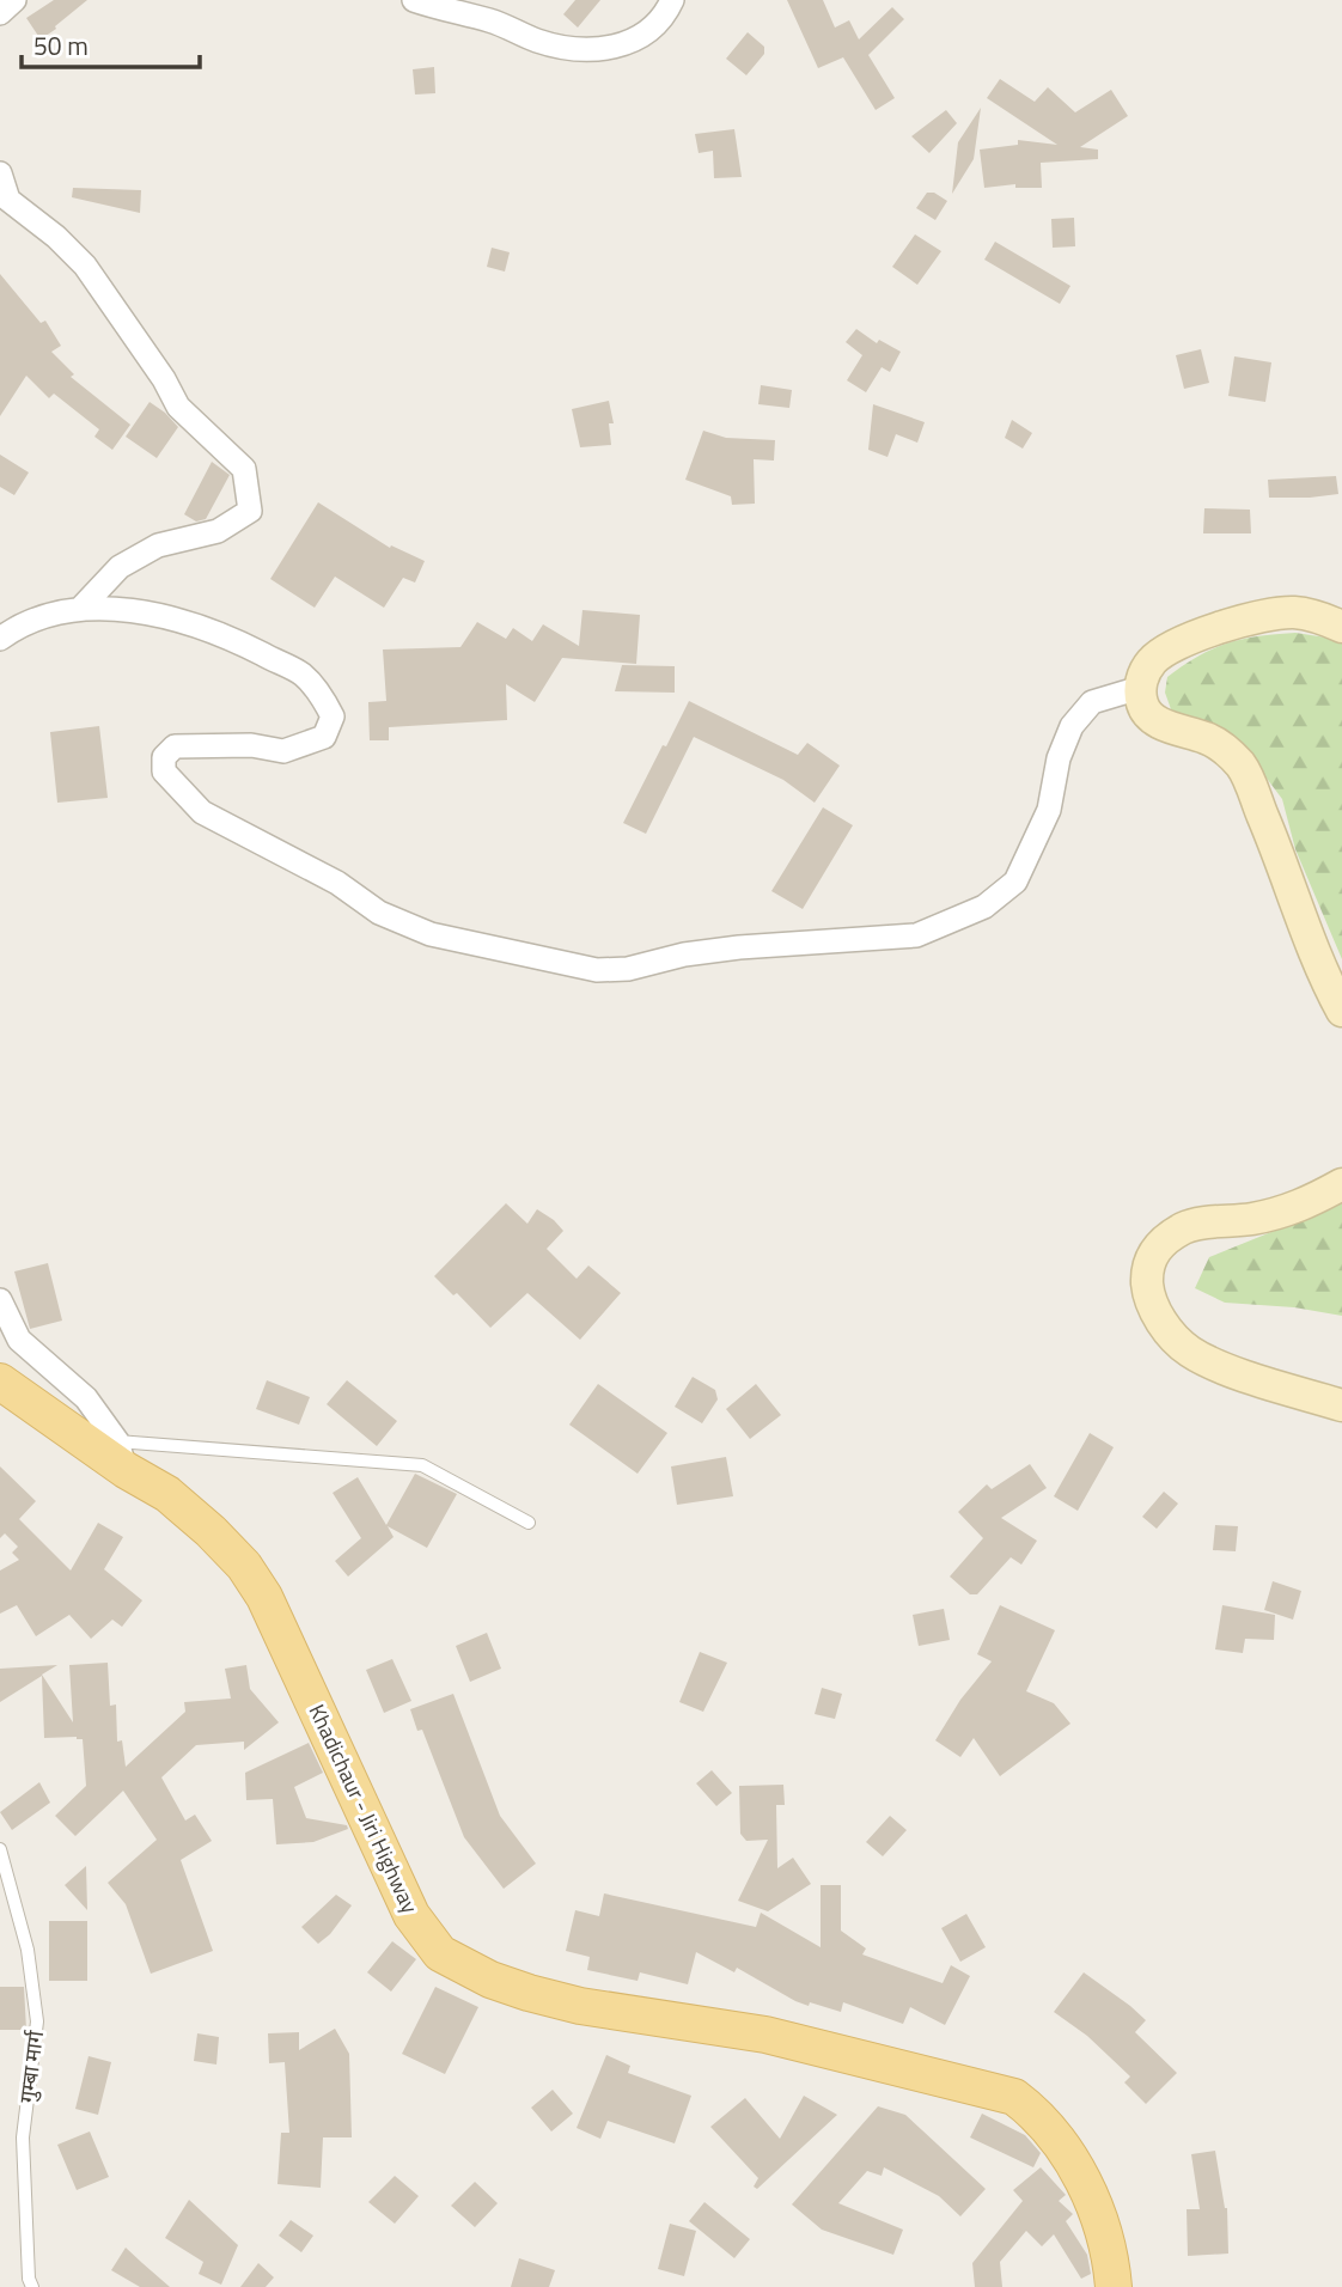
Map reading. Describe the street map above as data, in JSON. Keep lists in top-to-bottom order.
{
  "streets": {
    "main road": ["Khadichaur - Jiri Highway"],
    "lane": ["गुम्बा मार्ग"]
  },
  "scale_bar": "50 m"
}
